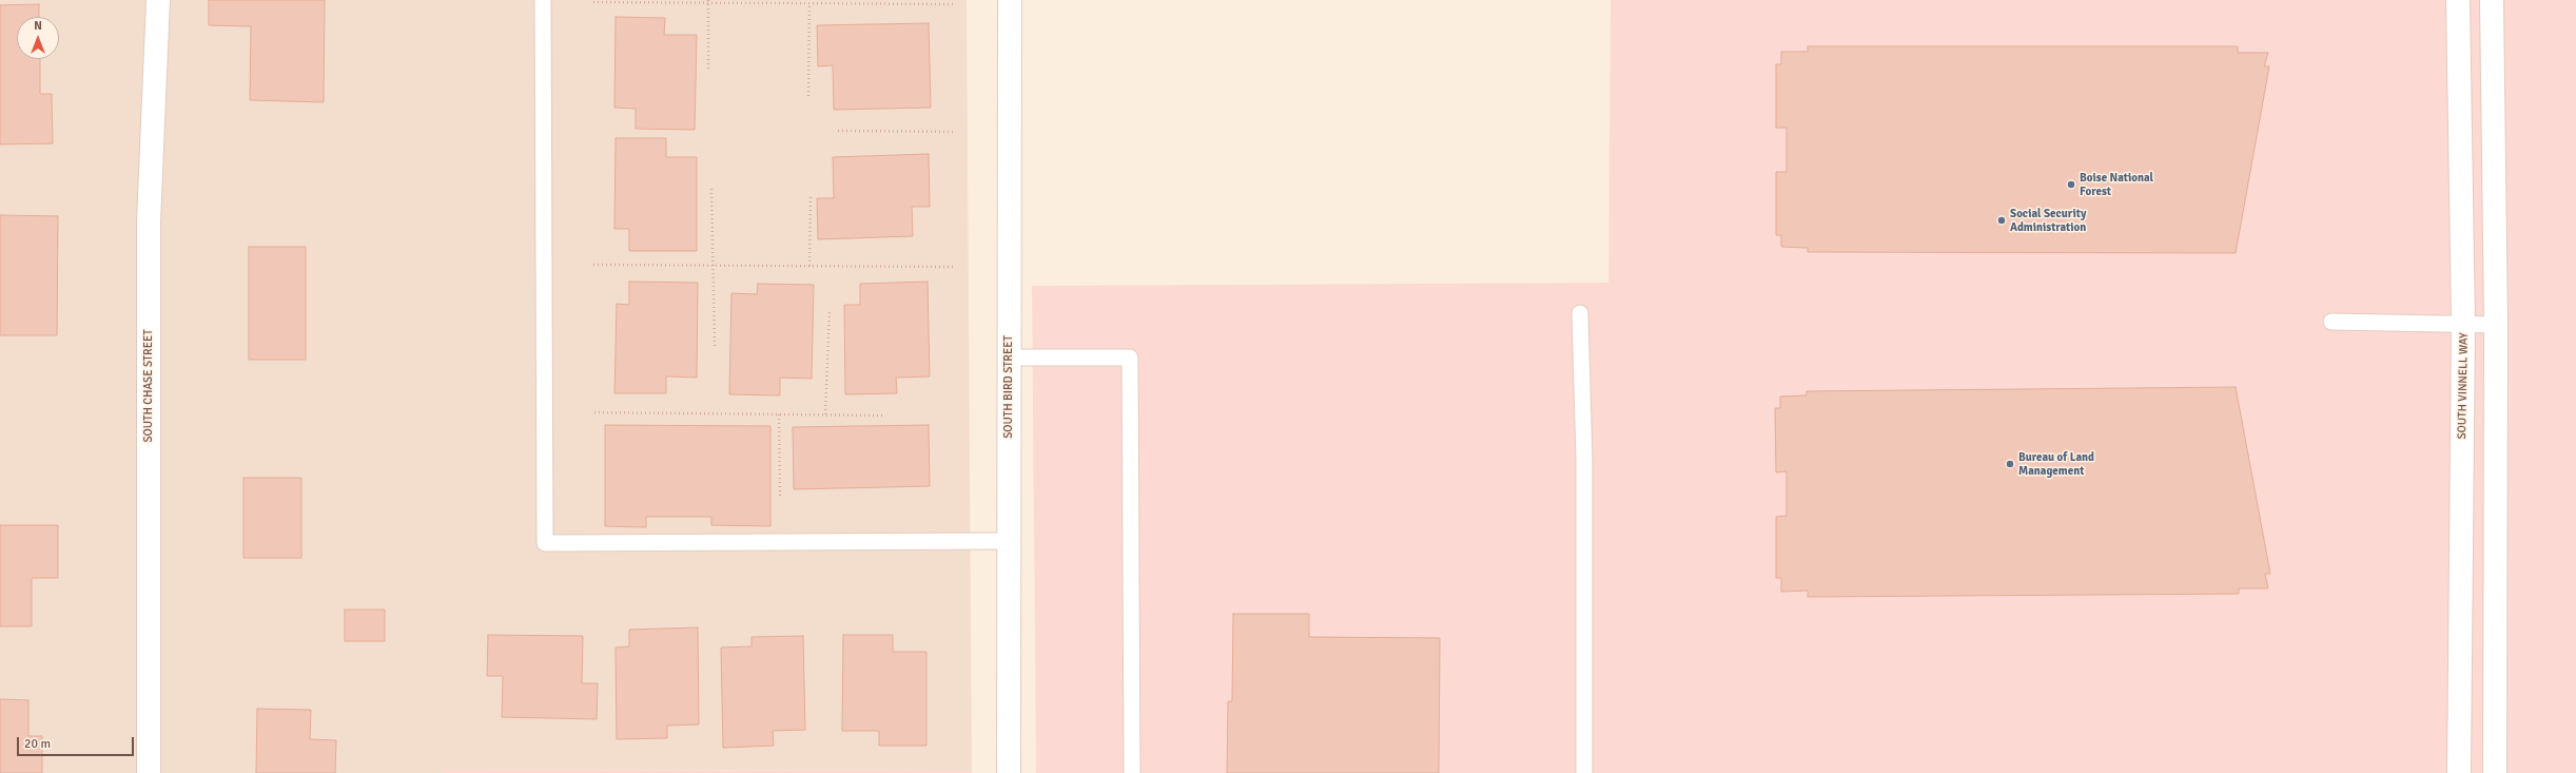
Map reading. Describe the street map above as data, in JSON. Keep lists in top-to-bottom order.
{
  "streets": {
    "street": ["SOUTH CHASE STREET", "SOUTH VINNELL WAY", "SOUTH BIRD STREET"]
  },
  "places": ["Boise National Forest", "Social Security Administration", "Bureau of Land Management"],
  "scale_bar": "20 m",
  "north": "top"
}
